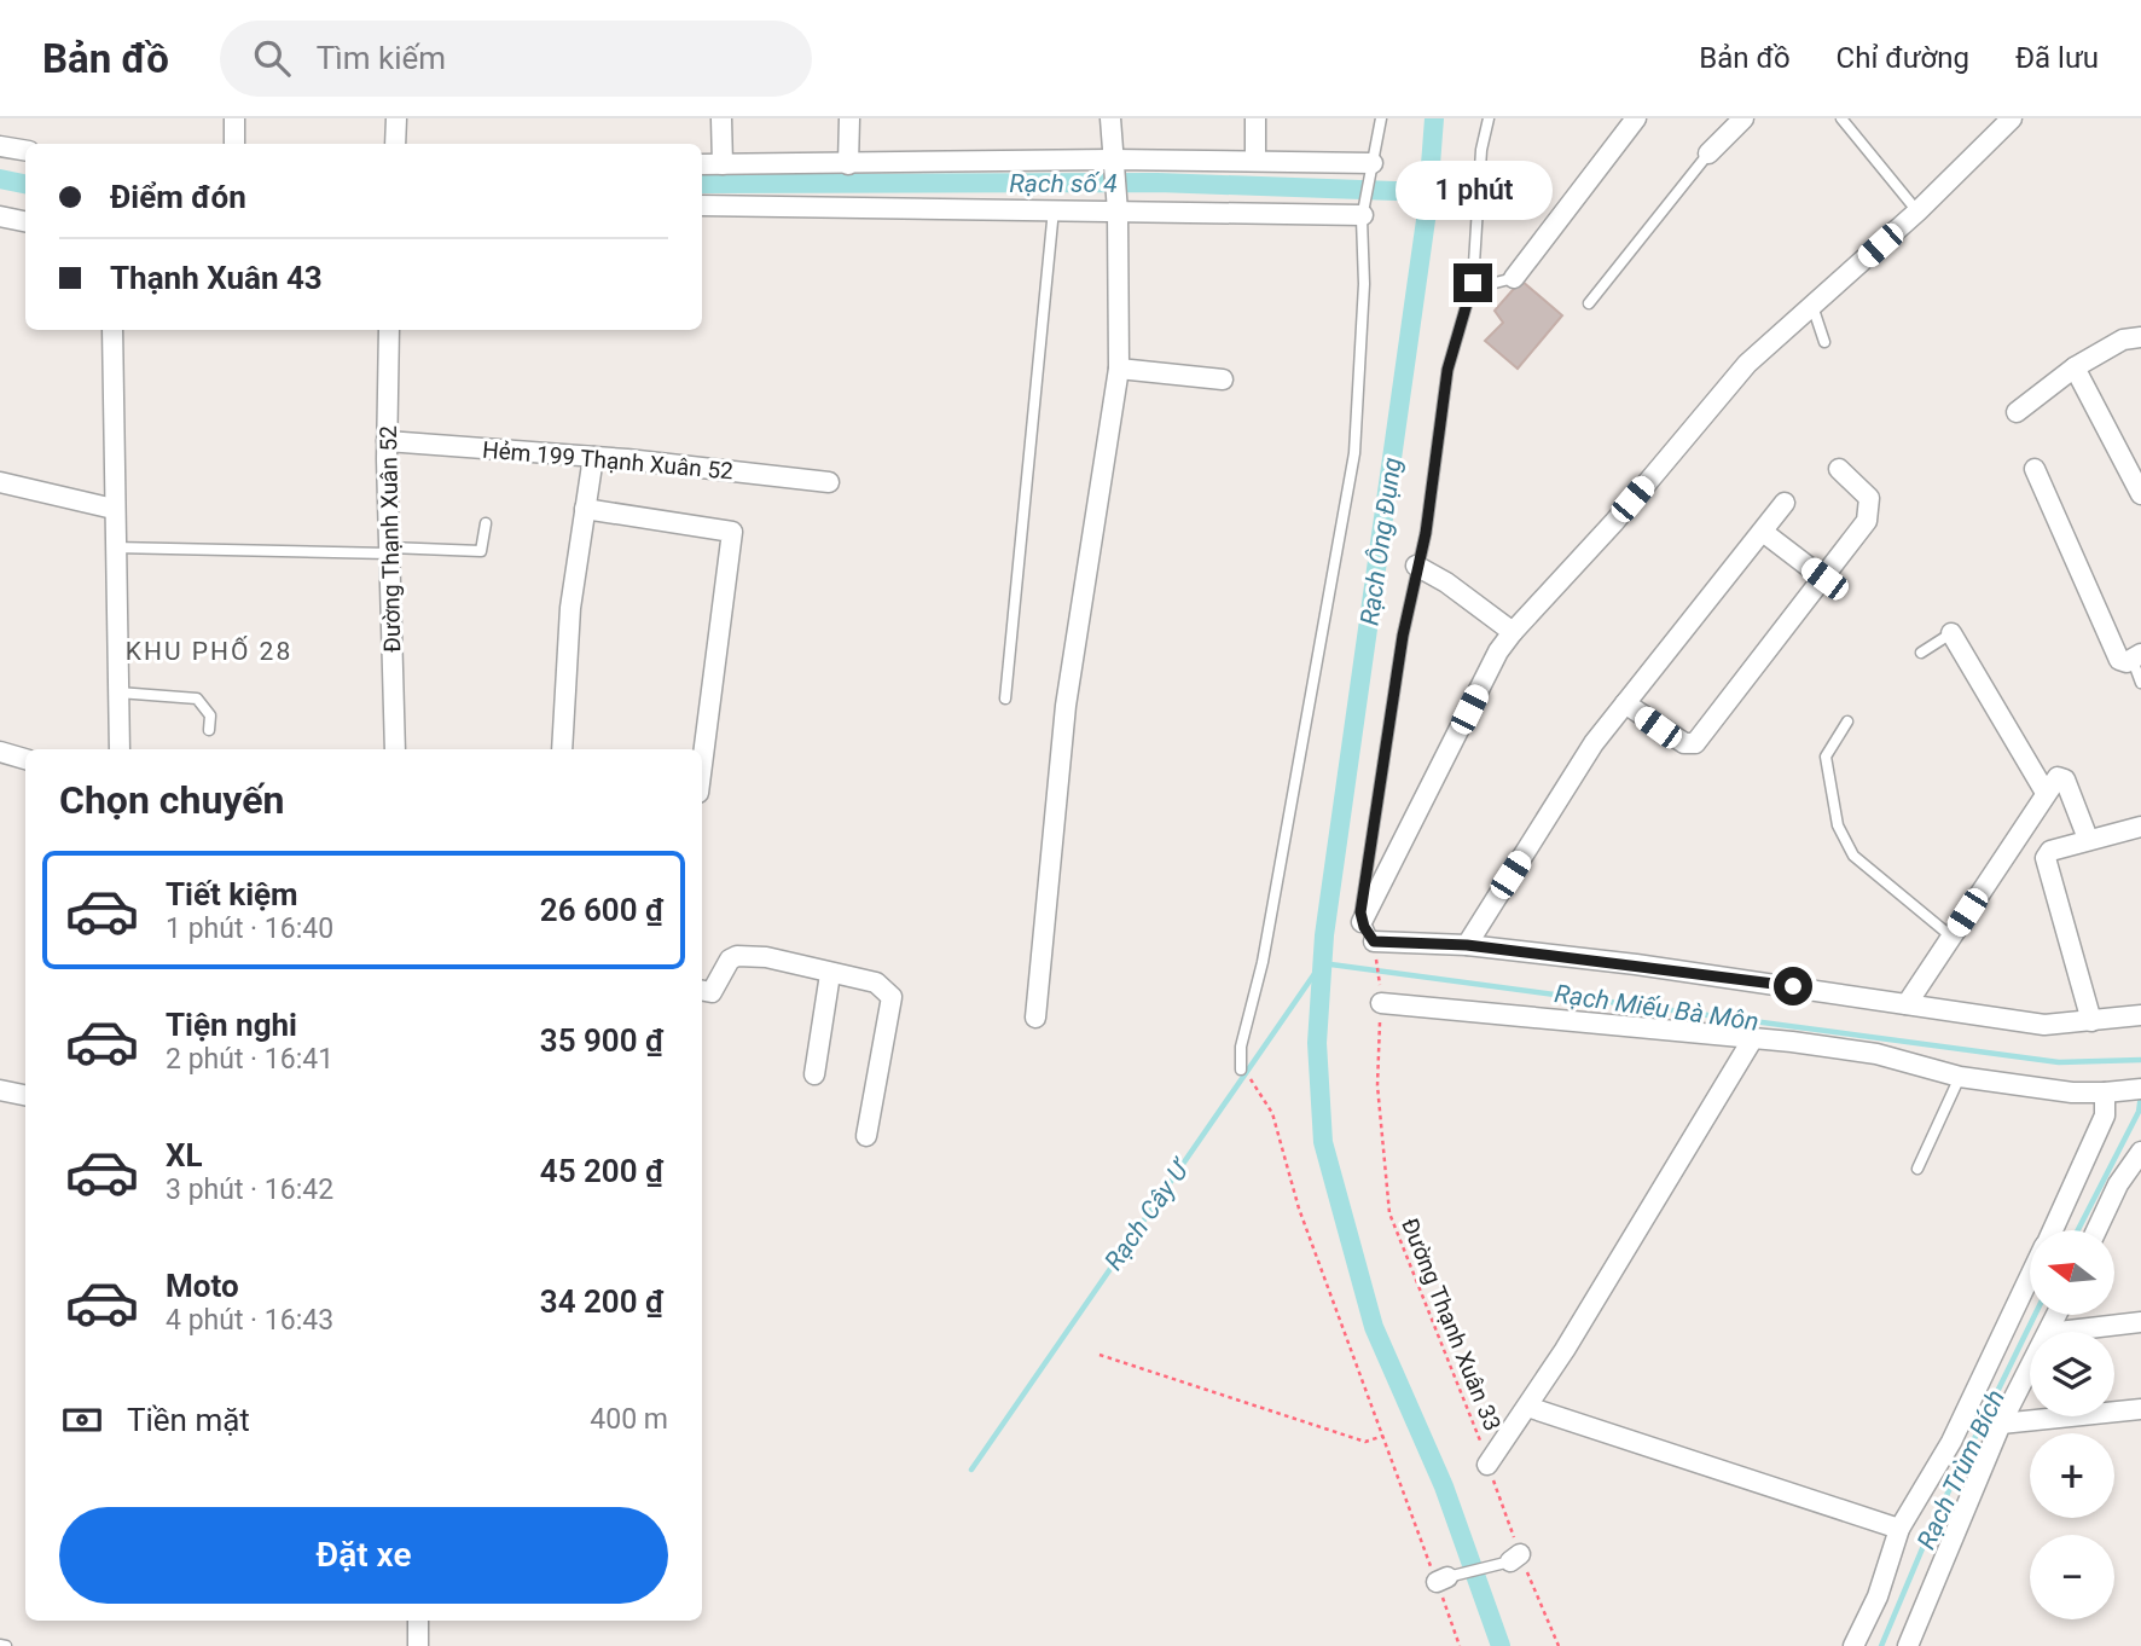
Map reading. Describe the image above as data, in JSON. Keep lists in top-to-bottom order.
{
  "streets": {
    "street": ["Hẻm 199 Thạnh Xuân 52", "Đường Thạnh Xuân 52"],
    "path": ["Đường Thạnh Xuân 33"]
  },
  "crossings": [
    ["Hẻm 199 Thạnh Xuân 52", "Đường Thạnh Xuân 52"]
  ],
  "districts": ["KHU PHỐ 28"],
  "water": [
    "Rạch số 4",
    "Rạch Ông Đụng",
    "Rạch Miếu Bà Môn",
    "Rạch Cây Ư",
    "Rạch Trùm Bích"
  ],
  "north": "left",
  "page": {
    "header": "Bản đồ",
    "search": "Tìm kiếm",
    "nav": ["Bản đồ", "Chỉ đường", "Đã lưu"],
    "banner": ["Điểm đón", "Thạnh Xuân 43"],
    "bubble": "1 phút",
    "heading": "Chọn chuyến",
    "list": [
      {
        "name": "Tiết kiệm",
        "note": "1 phút · 16:40",
        "value": "26 600 ₫"
      },
      {
        "name": "Tiện nghi",
        "note": "2 phút · 16:41",
        "value": "35 900 ₫"
      },
      {
        "name": "XL",
        "note": "3 phút · 16:42",
        "value": "45 200 ₫"
      },
      {
        "name": "Moto",
        "note": "4 phút · 16:43",
        "value": "34 200 ₫"
      }
    ],
    "map_buttons": ["+", "−"],
    "pay": ["Tiền mặt", "400 m"],
    "buttons": "Đặt xe"
  }
}
